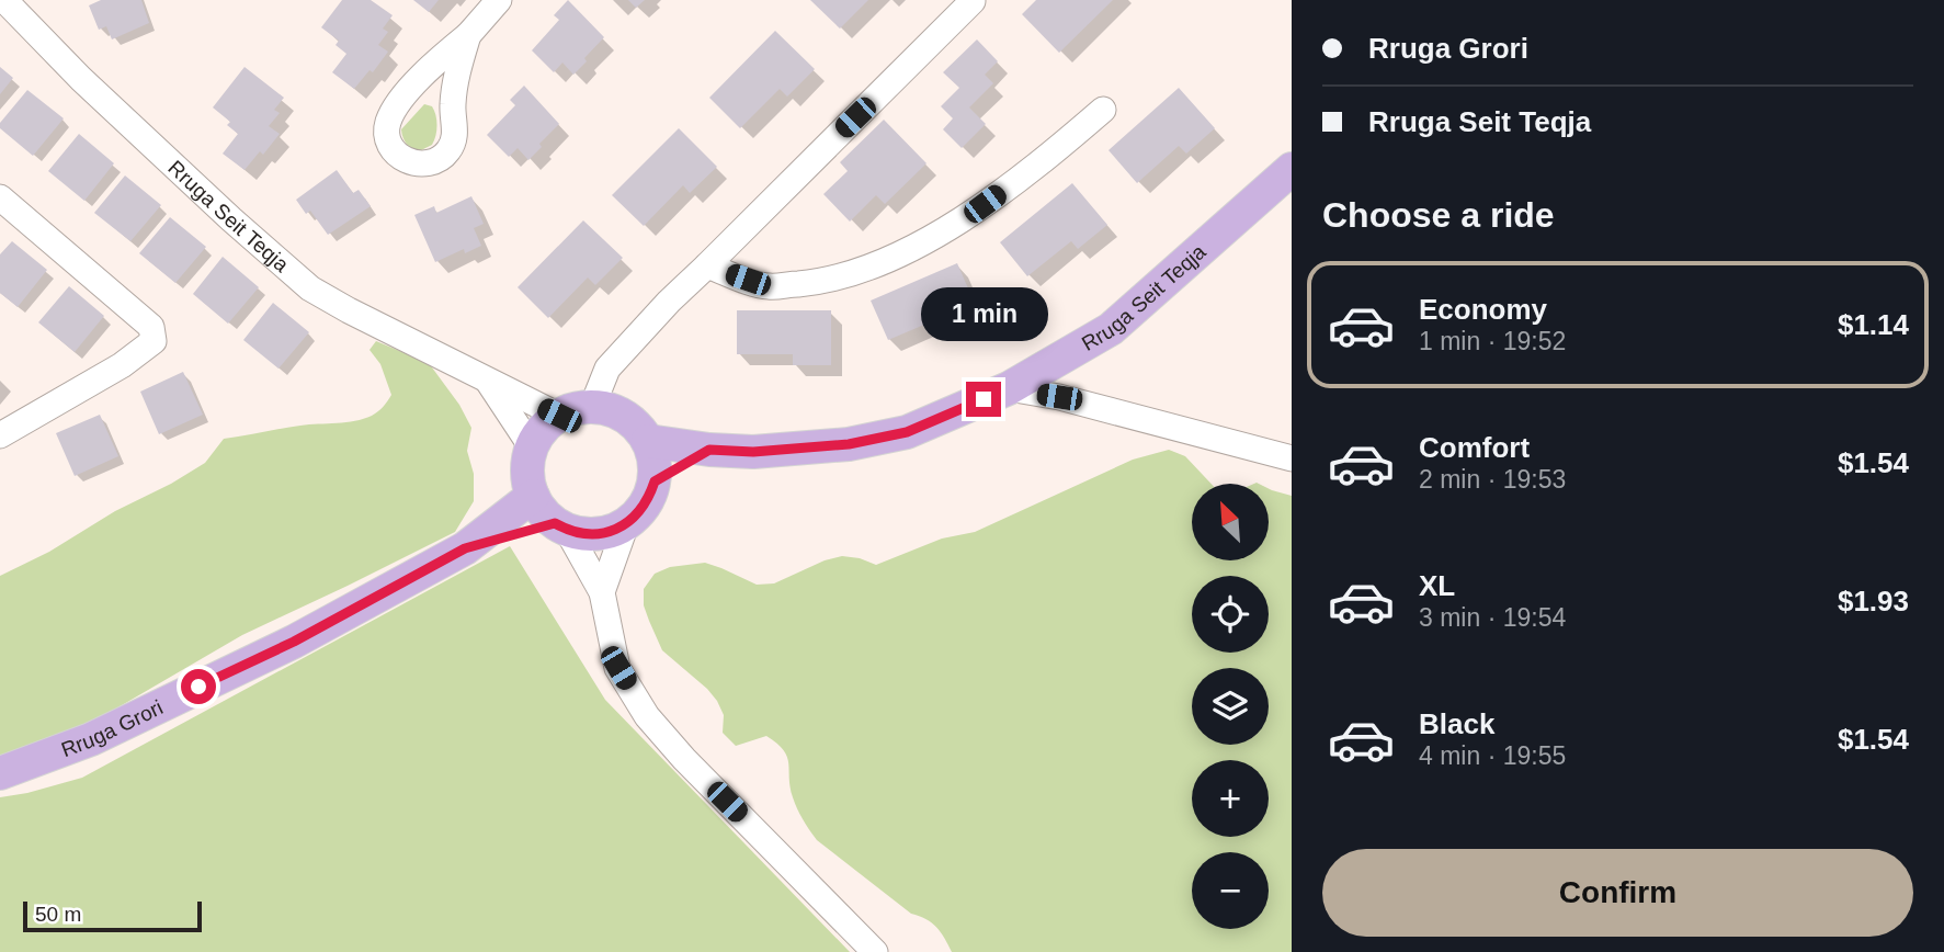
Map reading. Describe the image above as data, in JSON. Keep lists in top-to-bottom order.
{
  "streets": {
    "main road": ["Rruga Seit Teqja", "Rruga Grori"]
  },
  "crossings": [
    ["Rruga Seit Teqja", "Rruga Grori"]
  ],
  "scale_bar": "50 m",
  "north": "top left",
  "page": {
    "banner": ["Rruga Grori", "Rruga Seit Teqja"],
    "heading": "Choose a ride",
    "list": [
      {
        "name": "Economy",
        "note": "1 min · 19:52",
        "value": "$1.14"
      },
      {
        "name": "Comfort",
        "note": "2 min · 19:53",
        "value": "$1.54"
      },
      {
        "name": "XL",
        "note": "3 min · 19:54",
        "value": "$1.93"
      },
      {
        "name": "Black",
        "note": "4 min · 19:55",
        "value": "$1.54"
      }
    ],
    "bubble": "1 min",
    "map_buttons": ["+", "−"],
    "buttons": "Confirm",
    "scale": "50 m"
  }
}
